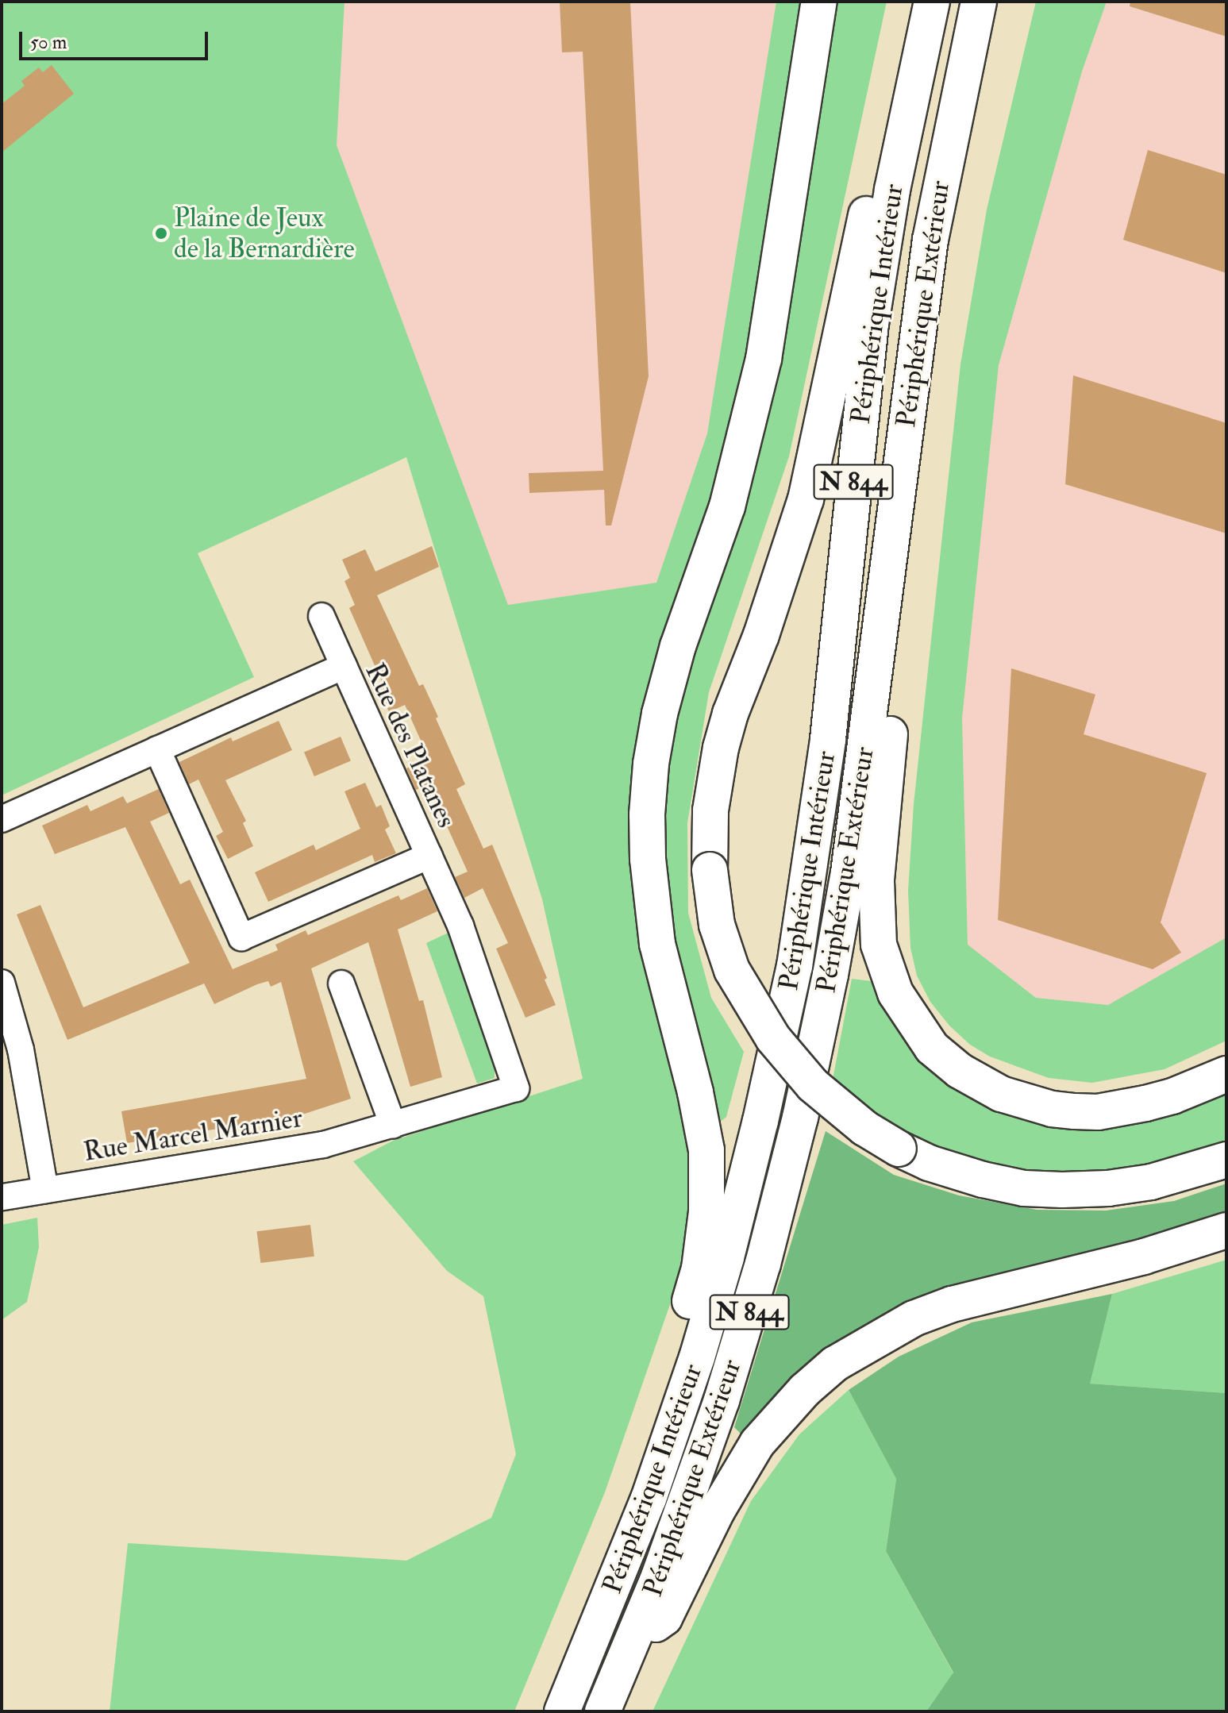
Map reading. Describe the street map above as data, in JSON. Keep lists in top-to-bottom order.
{
  "streets": {
    "highway": ["Périphérique Intérieur", "Périphérique Extérieur", "N 844"],
    "street": ["Rue des Platanes", "Rue Marcel Marnier"]
  },
  "crossings": [
    ["Rue des Platanes", "Rue Marcel Marnier"]
  ],
  "places": ["Plaine de Jeux de la Bernardière"],
  "scale_bar": "50 m"
}
